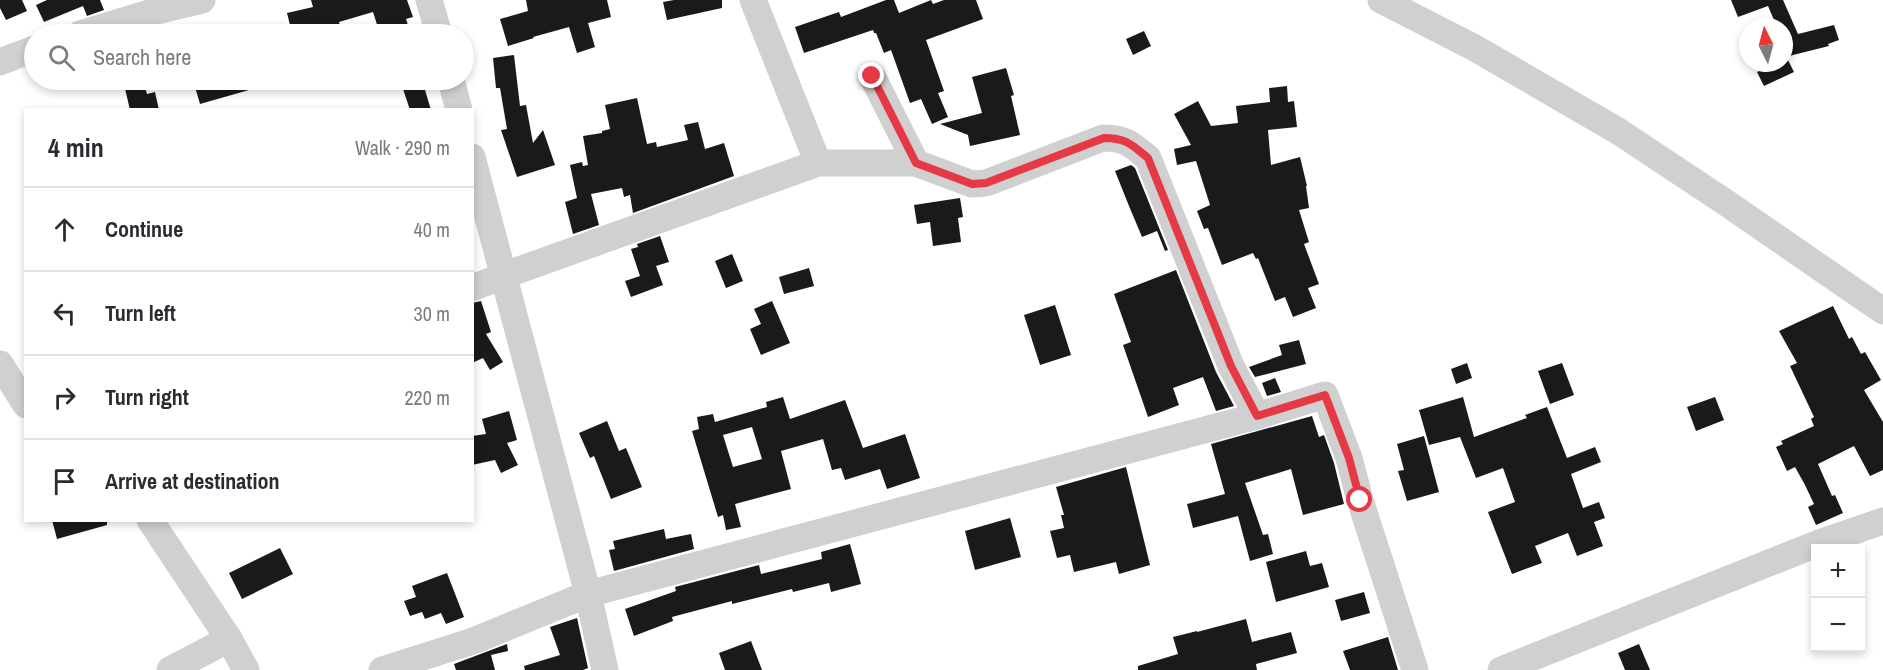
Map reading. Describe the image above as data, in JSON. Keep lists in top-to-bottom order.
{
  "north": "top",
  "page": {
    "search": "Search here",
    "heading": ["4 min", "Walk · 290 m"],
    "list": [
      ["Continue", "40 m"],
      ["Turn left", "30 m"],
      ["Turn right", "220 m"],
      "Arrive at destination"
    ],
    "map_buttons": ["+", "−"]
  }
}
